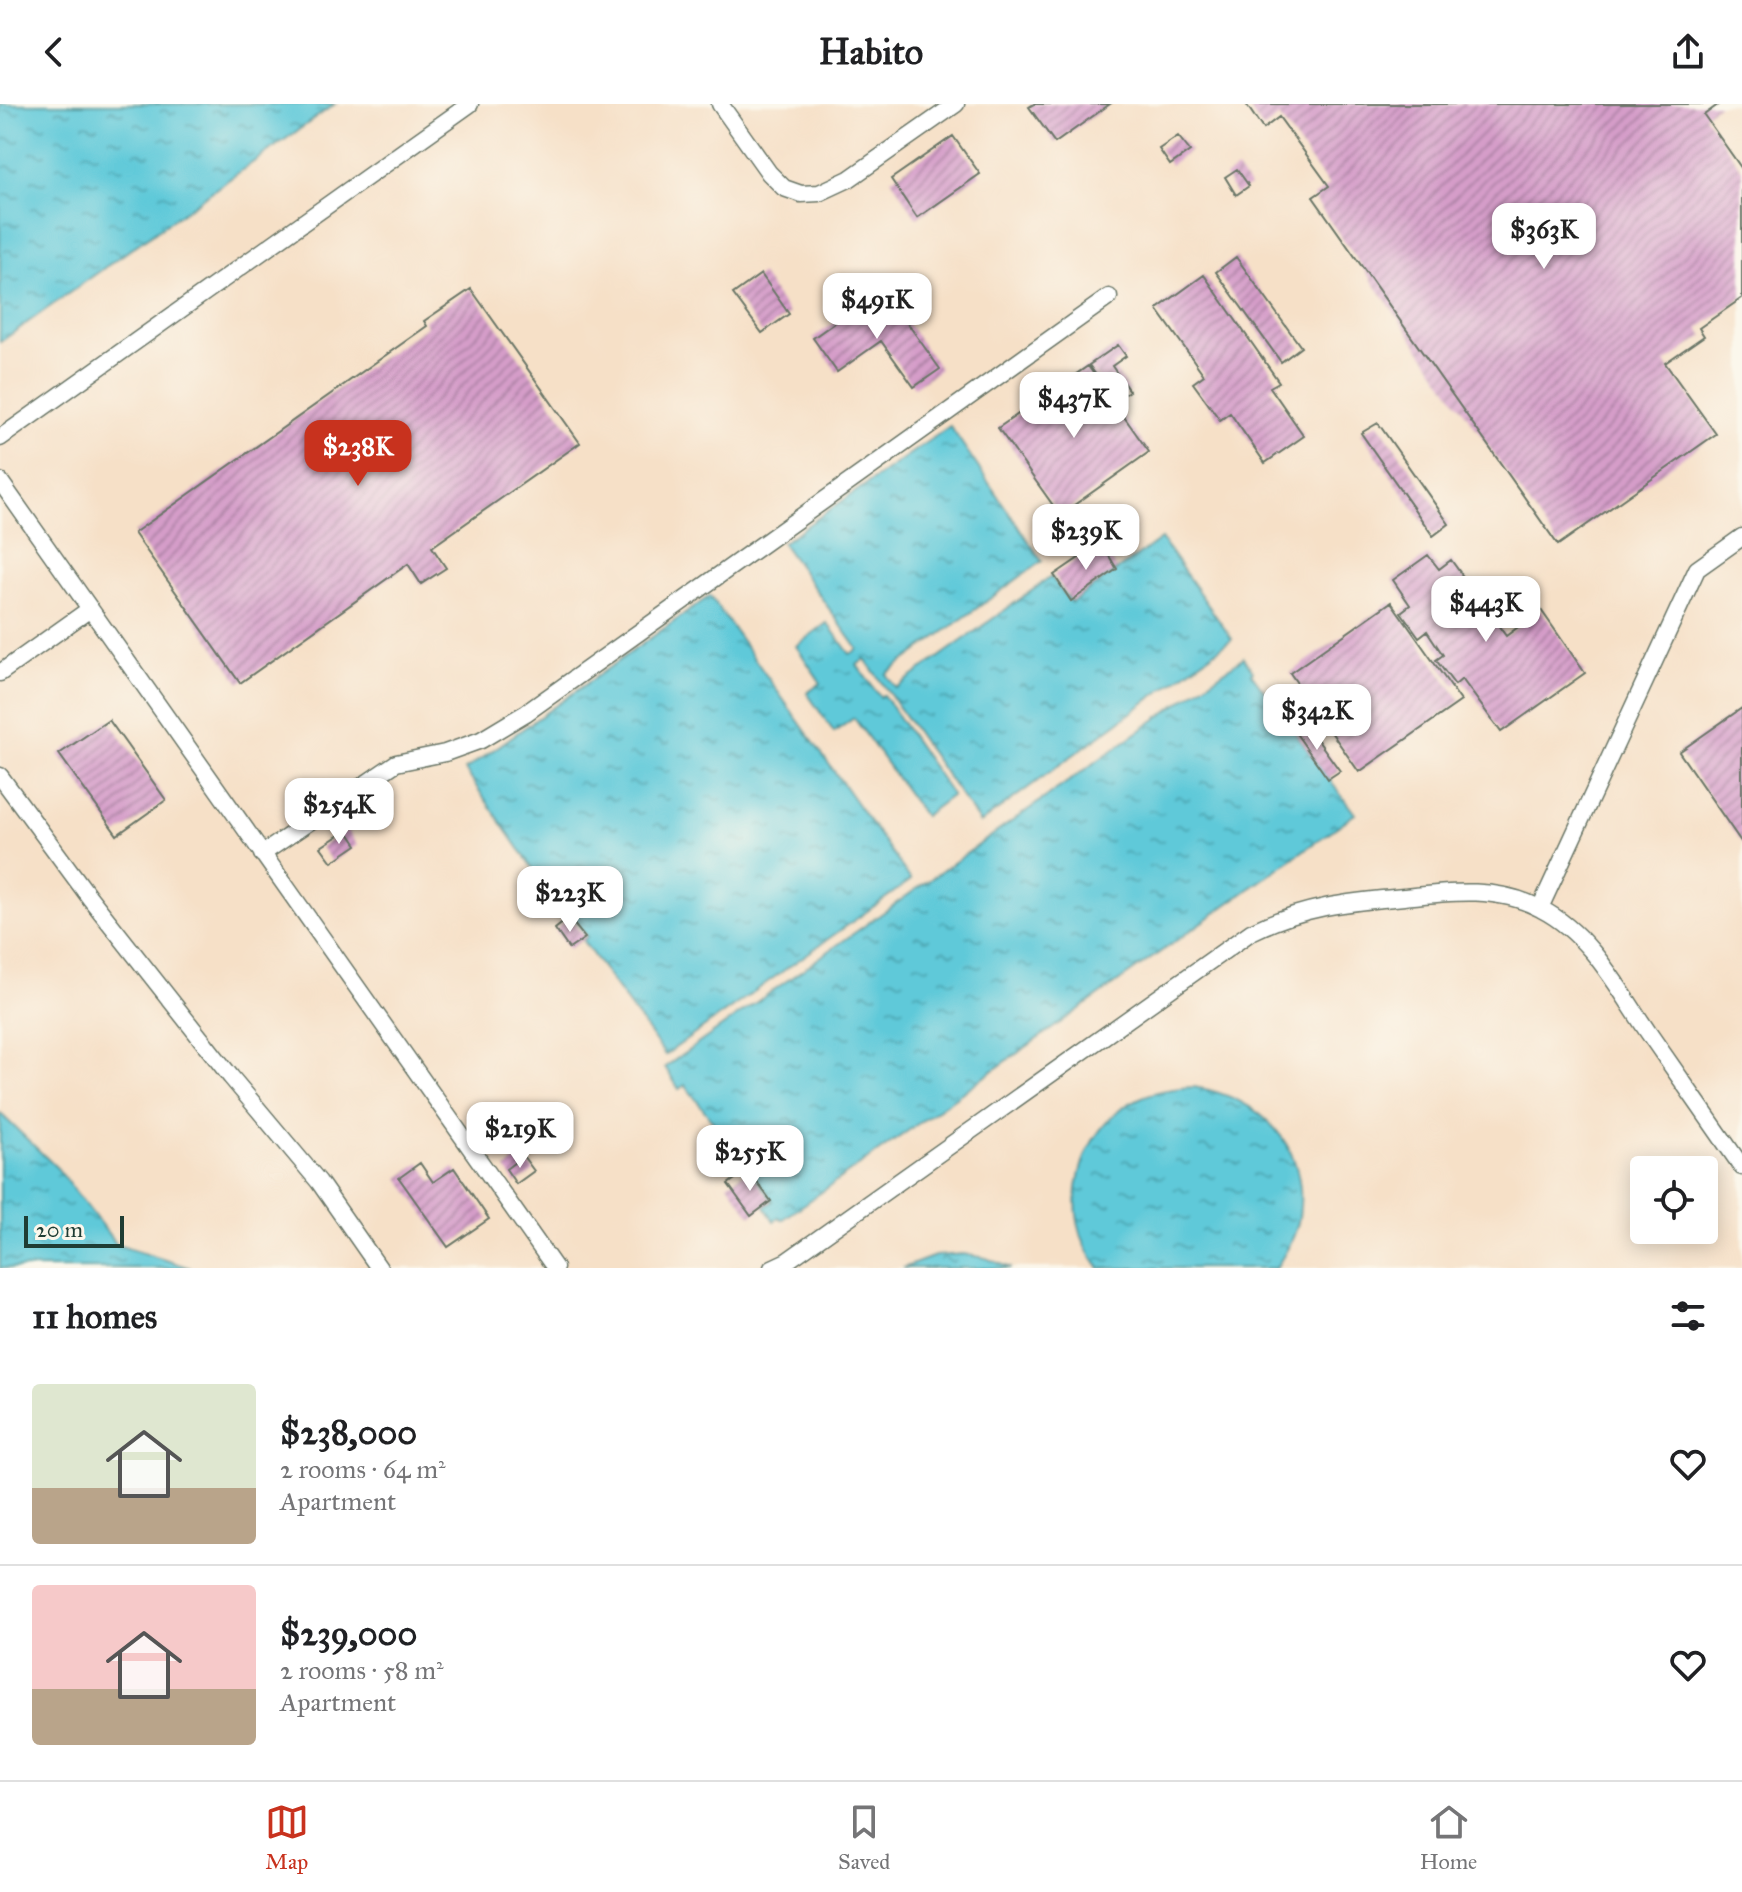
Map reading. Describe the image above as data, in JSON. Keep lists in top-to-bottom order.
{
  "scale_bar": "20 m",
  "page": {
    "header": "Habito",
    "price": [
      "$363K",
      "$491K",
      "$437K",
      "$238K",
      "$239K",
      "$443K",
      "$342K",
      "$254K",
      "$223K",
      "$219K",
      "$255K"
    ],
    "scale": "20 m",
    "heading": "11 homes",
    "list": [
      {
        "name": "$238,000",
        "note": "2 rooms · 64 m² · Apartment"
      },
      {
        "name": "$239,000",
        "note": "2 rooms · 58 m² · Apartment"
      }
    ],
    "tabs": ["Map", "Saved", "Home"]
  }
}
